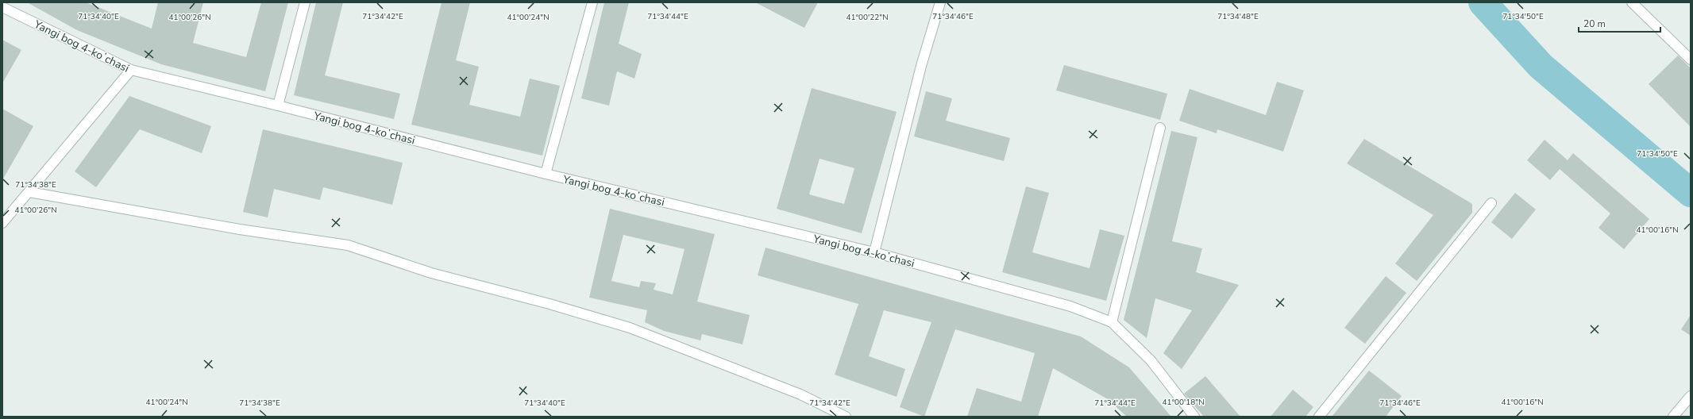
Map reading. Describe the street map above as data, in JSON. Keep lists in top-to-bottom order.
{
  "streets": {
    "street": ["Yangi bog 4-koʼchasi"]
  },
  "scale_bar": "20 m",
  "coordinates": [
    "71°34'40\"E",
    "71°34'42\"E",
    "71°34'44\"E",
    "71°34'46\"E",
    "71°34'48\"E",
    "71°34'50\"E",
    "41°00'26\"N",
    "41°00'24\"N",
    "41°00'22\"N",
    "71°34'38\"E",
    "41°00'16\"N",
    "41°00'18\"N"
  ]
}
